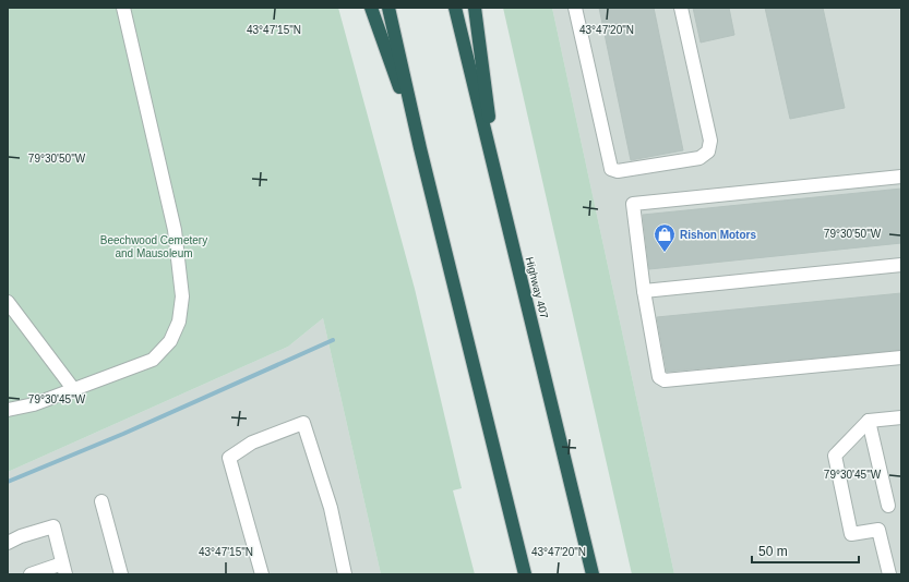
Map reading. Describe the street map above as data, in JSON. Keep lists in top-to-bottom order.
{
  "streets": {
    "highway": ["Highway 407"]
  },
  "parks": ["Beechwood Cemetery and Mausoleum"],
  "places": {
    "shop": ["Rishon Motors"]
  },
  "scale_bar": "50 m",
  "coordinates": [
    "43°47'15\"N",
    "43°47'20\"N",
    "79°30'50\"W",
    "79°30'45\"W"
  ]
}
